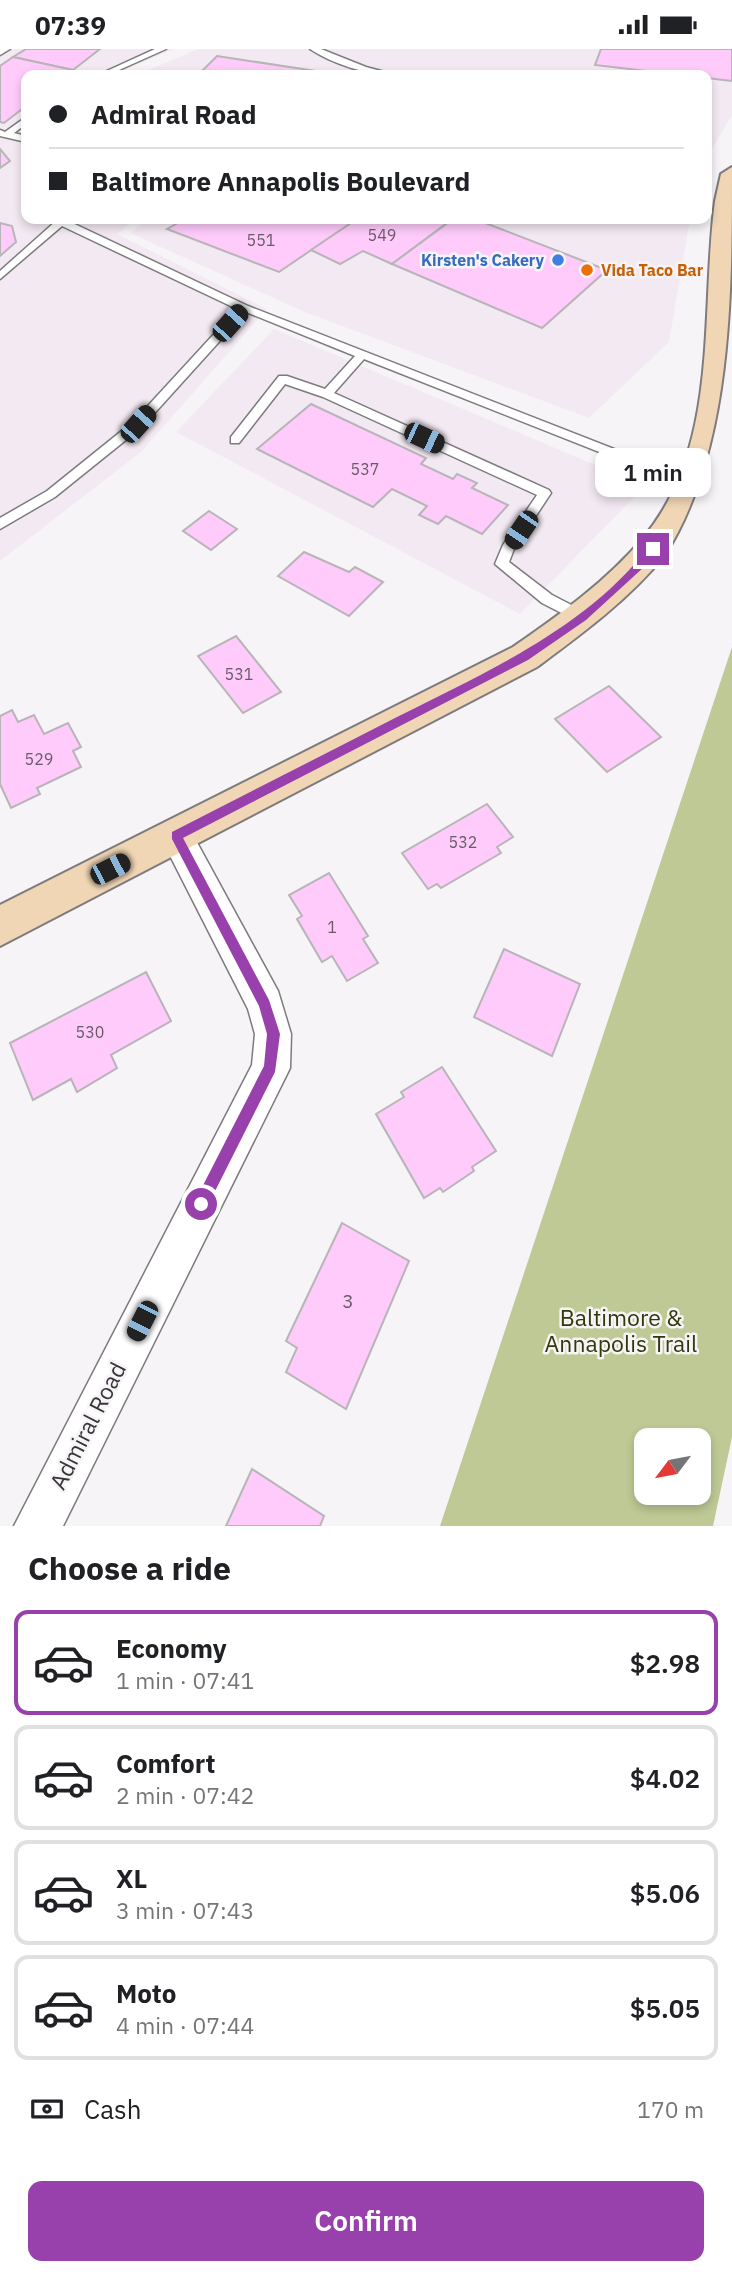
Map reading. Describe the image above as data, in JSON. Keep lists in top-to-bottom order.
{
  "streets": {
    "street": ["Admiral Road"]
  },
  "parks": ["Baltimore & Annapolis Trail"],
  "places": ["Kirsten's Cakery", "Vida Taco Bar"],
  "house_numbers": [
    "549",
    "551",
    "537",
    "531",
    "529",
    "532",
    "1",
    "530",
    "3"
  ],
  "north": "bottom left",
  "page": {
    "status": "07:39",
    "banner": ["Admiral Road", "Baltimore Annapolis Boulevard"],
    "bubble": "1 min",
    "heading": "Choose a ride",
    "list": [
      {
        "name": "Economy",
        "note": "1 min · 07:41",
        "value": "$2.98"
      },
      {
        "name": "Comfort",
        "note": "2 min · 07:42",
        "value": "$4.02"
      },
      {
        "name": "XL",
        "note": "3 min · 07:43",
        "value": "$5.06"
      },
      {
        "name": "Moto",
        "note": "4 min · 07:44",
        "value": "$5.05"
      }
    ],
    "pay": ["Cash", "170 m"],
    "buttons": "Confirm"
  }
}
